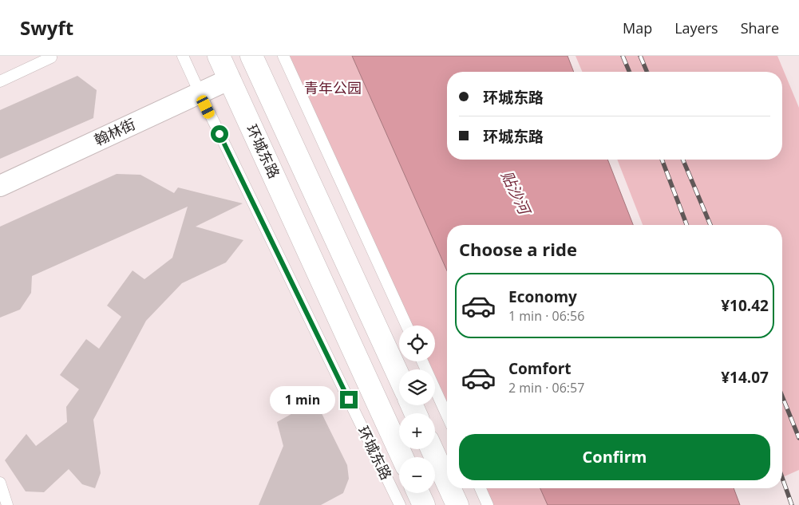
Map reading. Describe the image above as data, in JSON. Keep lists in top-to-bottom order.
{
  "streets": {
    "main road": ["环城东路"],
    "street": ["翰林街"]
  },
  "crossings": [
    ["翰林街", "环城东路"]
  ],
  "water": ["贴沙河"],
  "parks": ["青年公园"],
  "page": {
    "header": "Swyft",
    "nav": ["Map", "Layers", "Share"],
    "banner": ["环城东路", "环城东路"],
    "heading": "Choose a ride",
    "list": [
      {
        "name": "Economy",
        "note": "1 min · 06:56",
        "value": "¥10.42"
      },
      {
        "name": "Comfort",
        "note": "2 min · 06:57",
        "value": "¥14.07"
      }
    ],
    "map_buttons": ["+", "−"],
    "bubble": "1 min",
    "buttons": "Confirm"
  }
}
